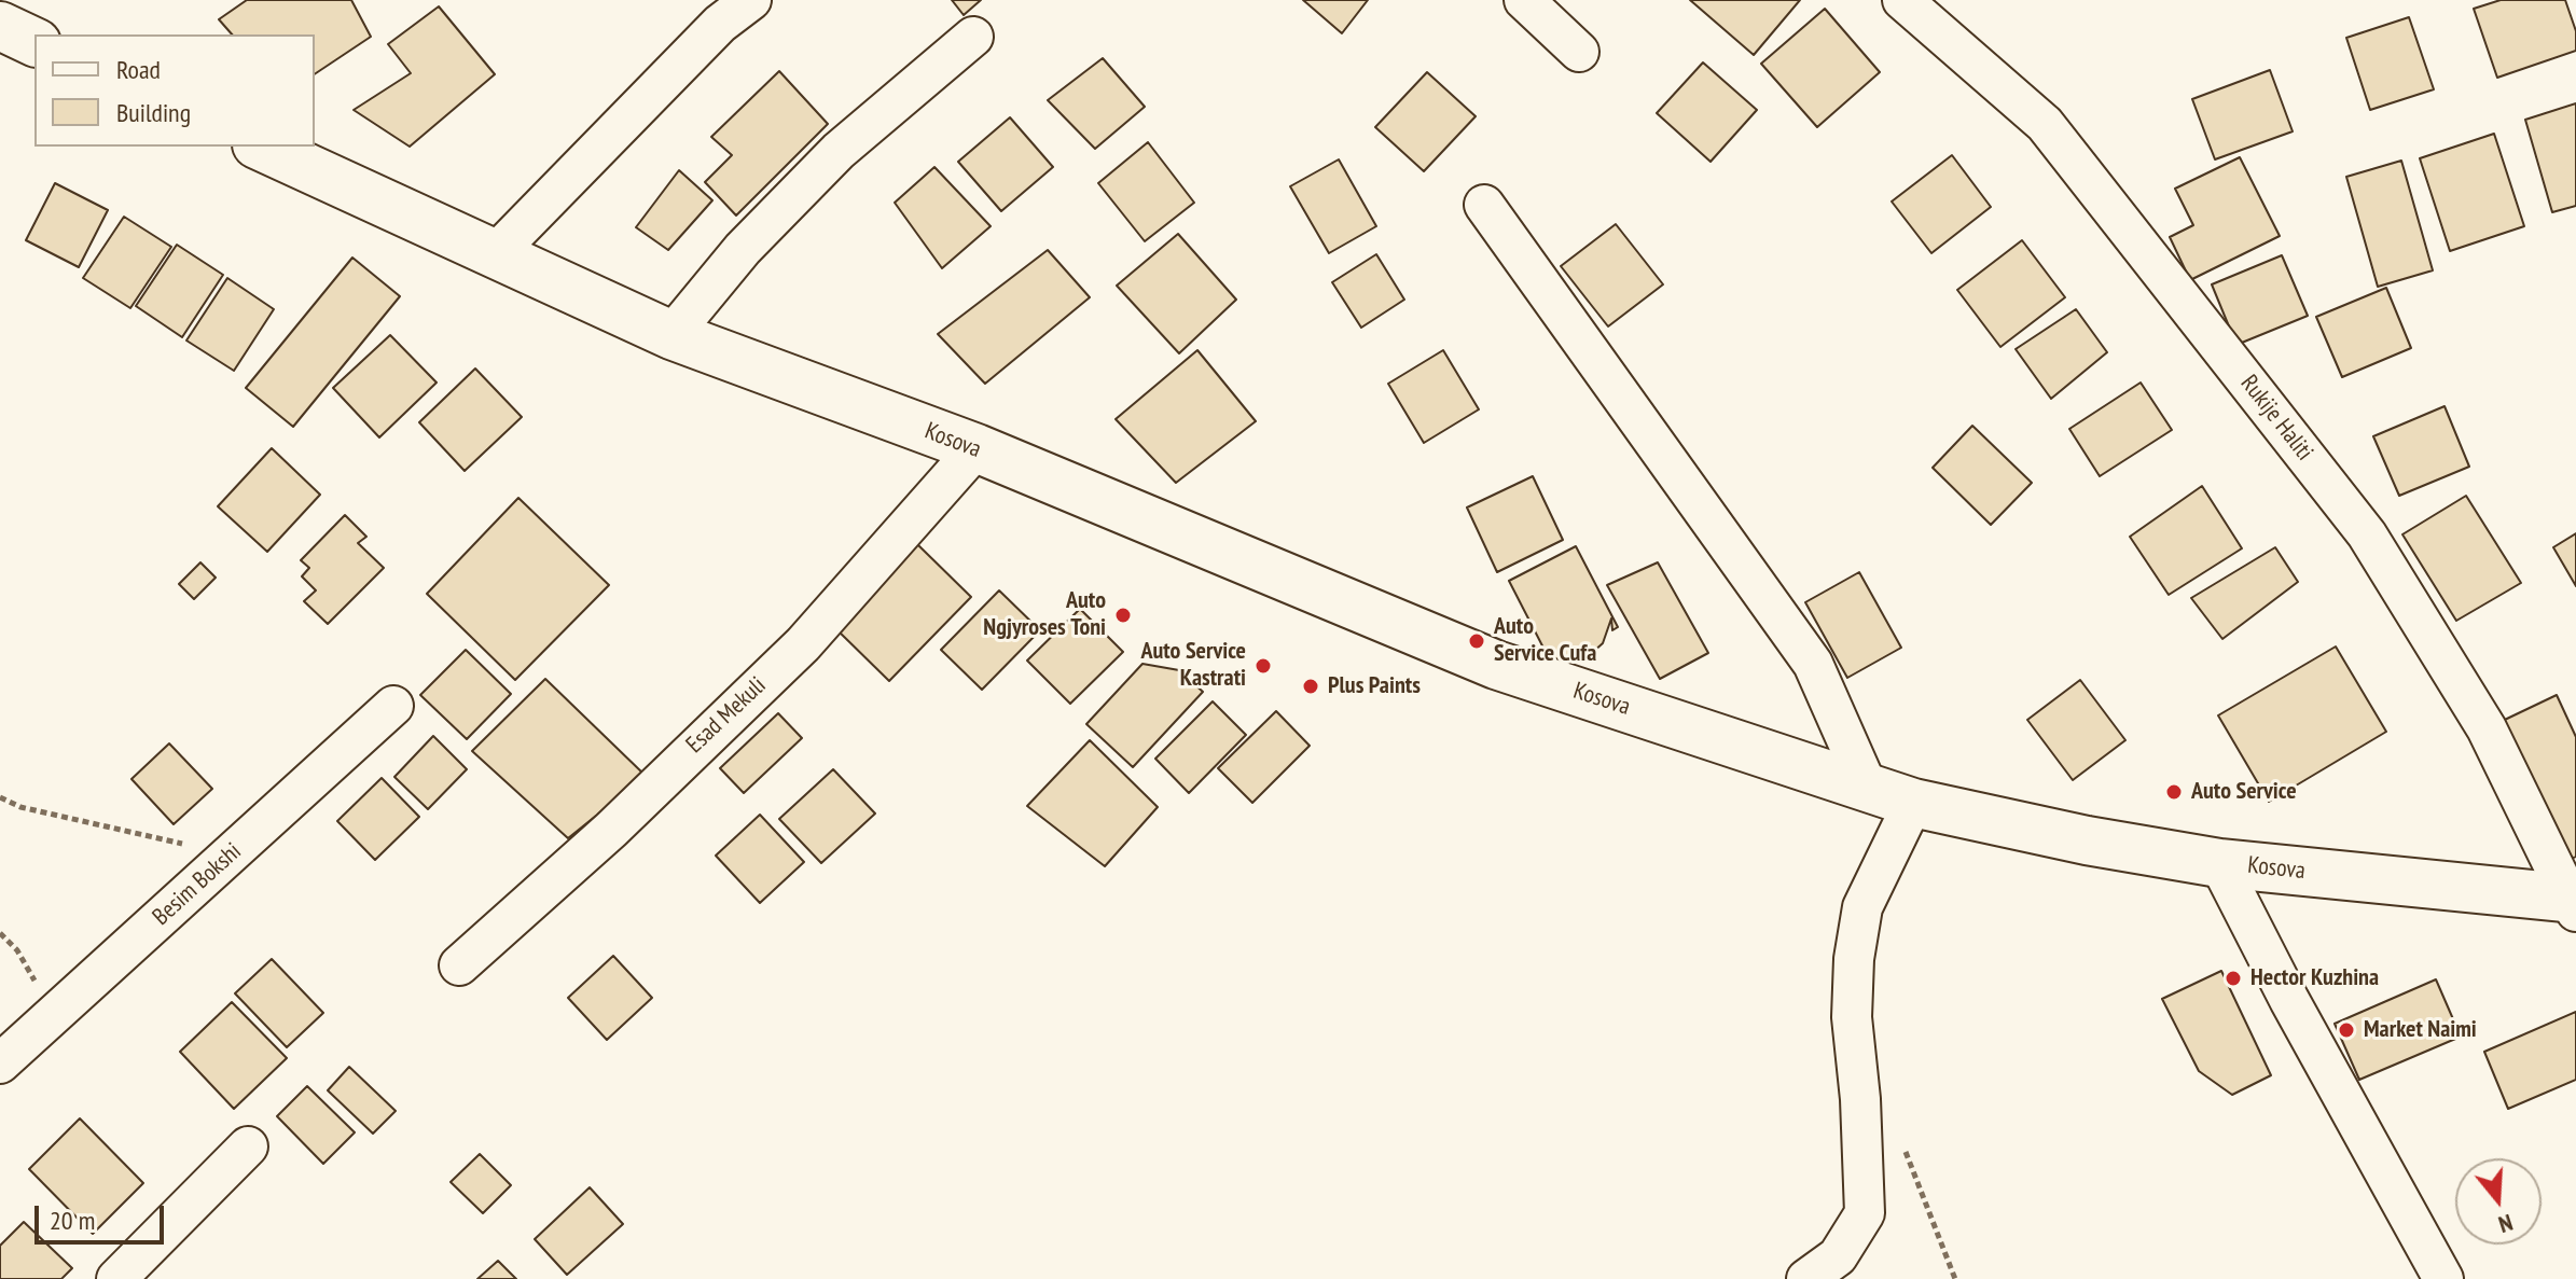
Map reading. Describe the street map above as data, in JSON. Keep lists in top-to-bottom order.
{
  "streets": {
    "street": [
      "Rukije Haliti",
      "Kosova",
      "Esad Mekuli",
      "Besim Bokshi"
    ]
  },
  "crossings": [
    ["Rukije Haliti", "Kosova"],
    ["Kosova", "Esad Mekuli"]
  ],
  "places": [
    "Auto Ngjyroses Toni",
    "Auto Service Cufa",
    "Auto Service Kastrati",
    "Plus Paints",
    "Auto Service",
    "Hector Kuzhina",
    "Market Naimi"
  ],
  "legend": ["Road", "Building"],
  "scale_bar": "20 m",
  "north": "bottom"
}
